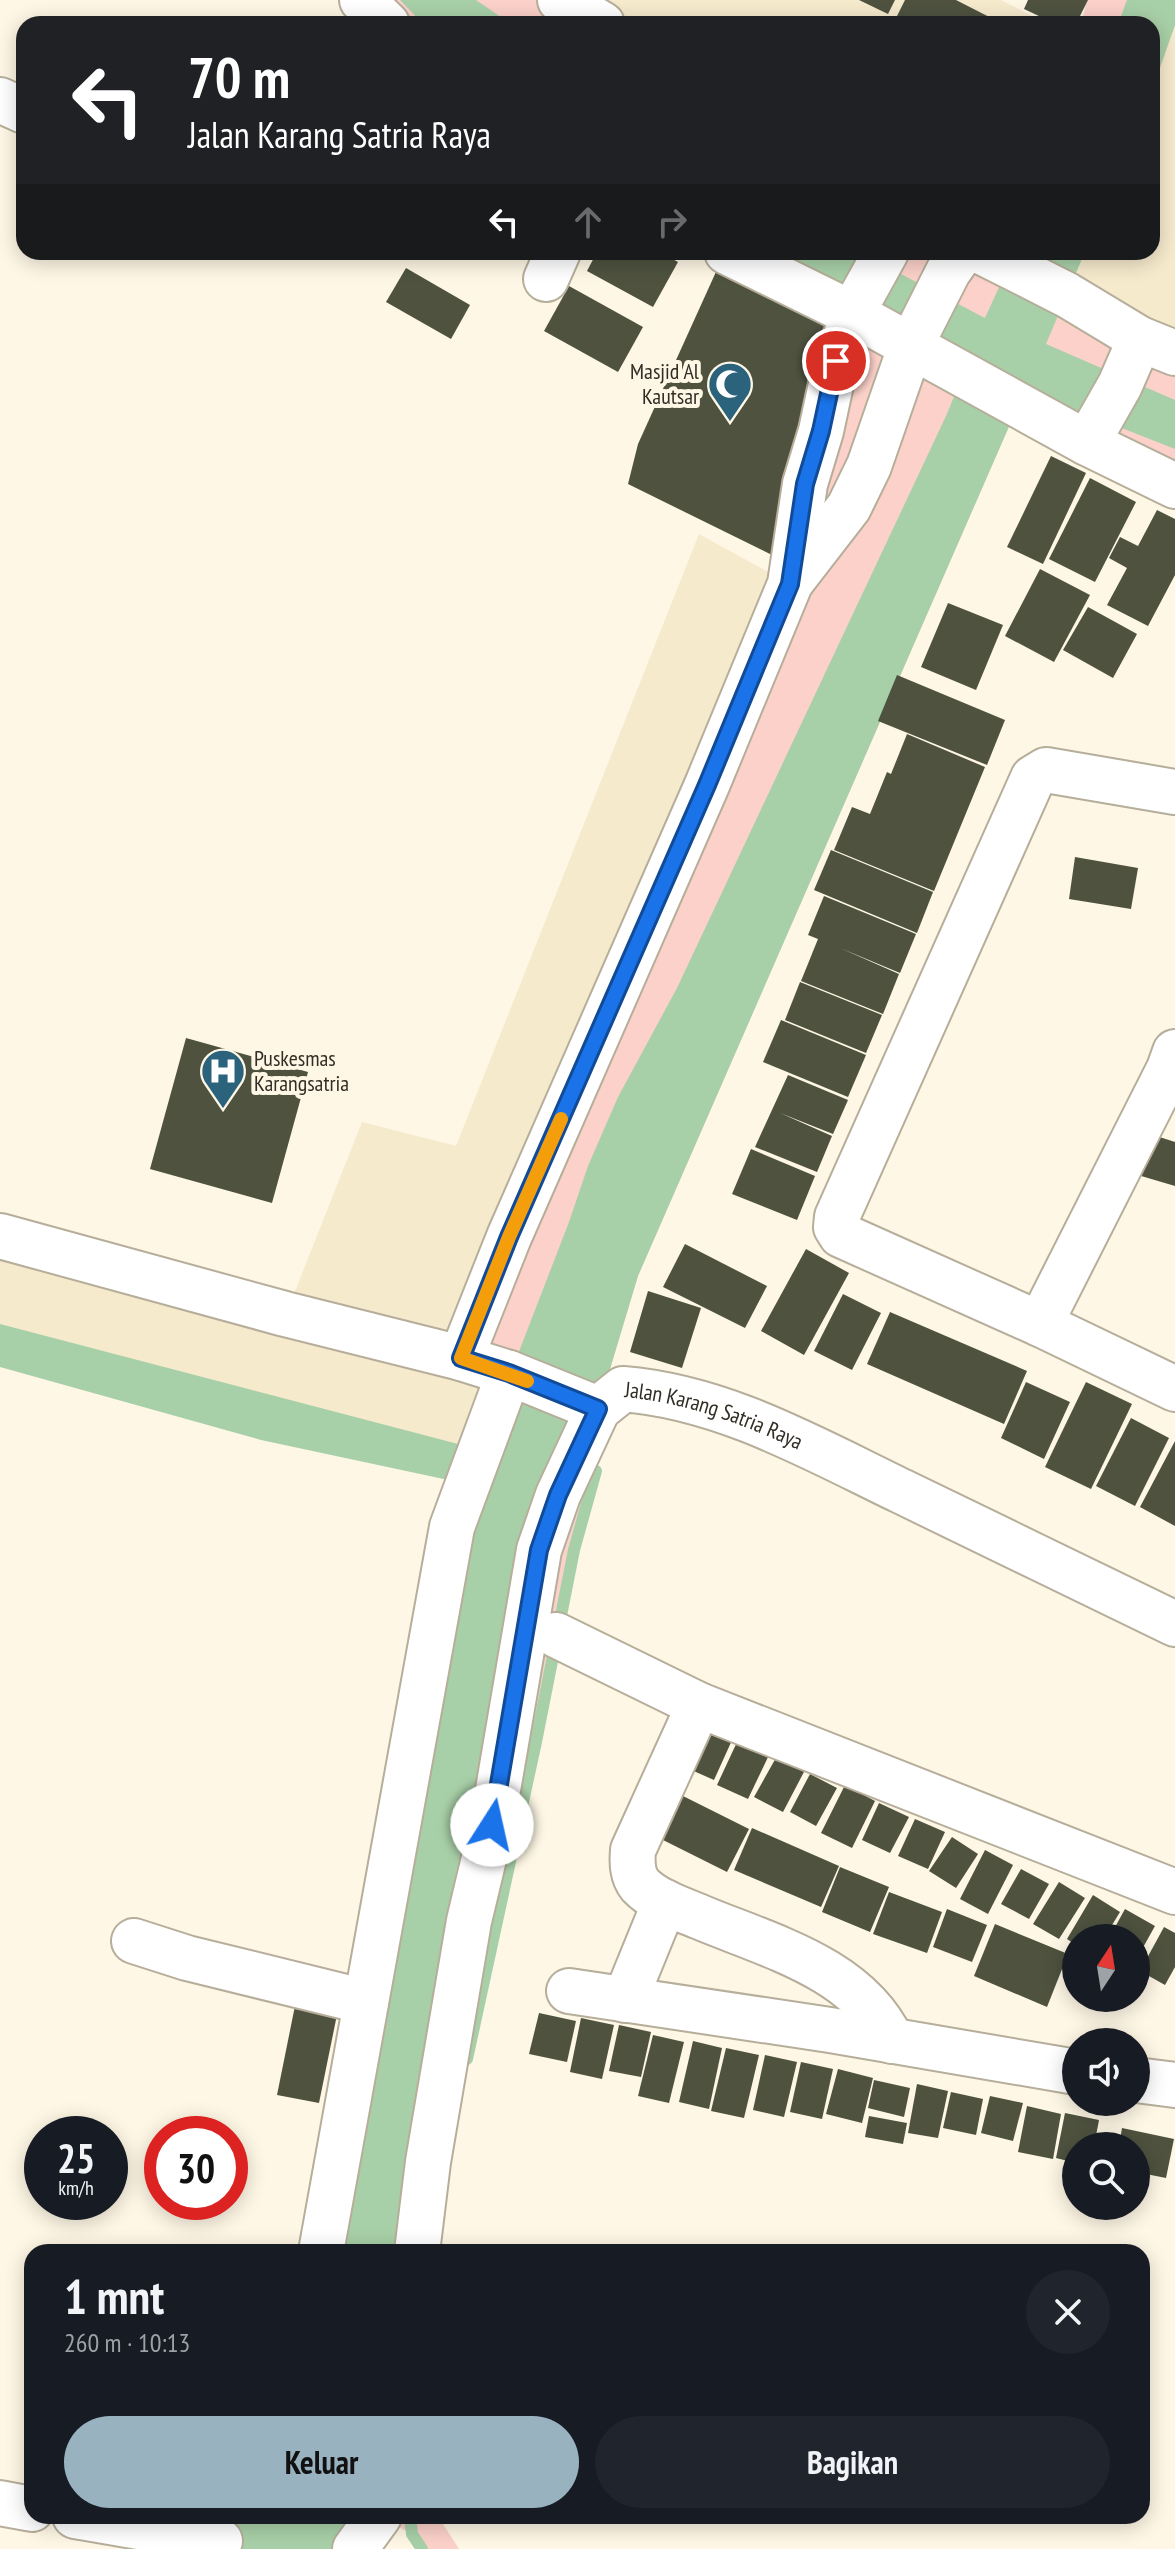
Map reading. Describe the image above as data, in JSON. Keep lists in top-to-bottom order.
{
  "streets": {
    "street": ["Jalan Karang Satria Raya"]
  },
  "places": {
    "mosque": ["Masjid Al Kautsar"],
    "hospital": ["Puskesmas Karangsatria"]
  },
  "north": "top",
  "page": {
    "turn": ["70 m", "Jalan Karang Satria Raya"],
    "speed": "25 km/h",
    "limit": "30",
    "heading": ["1 mnt", "260 m · 10:13"],
    "buttons": ["Keluar", "Bagikan"]
  }
}
